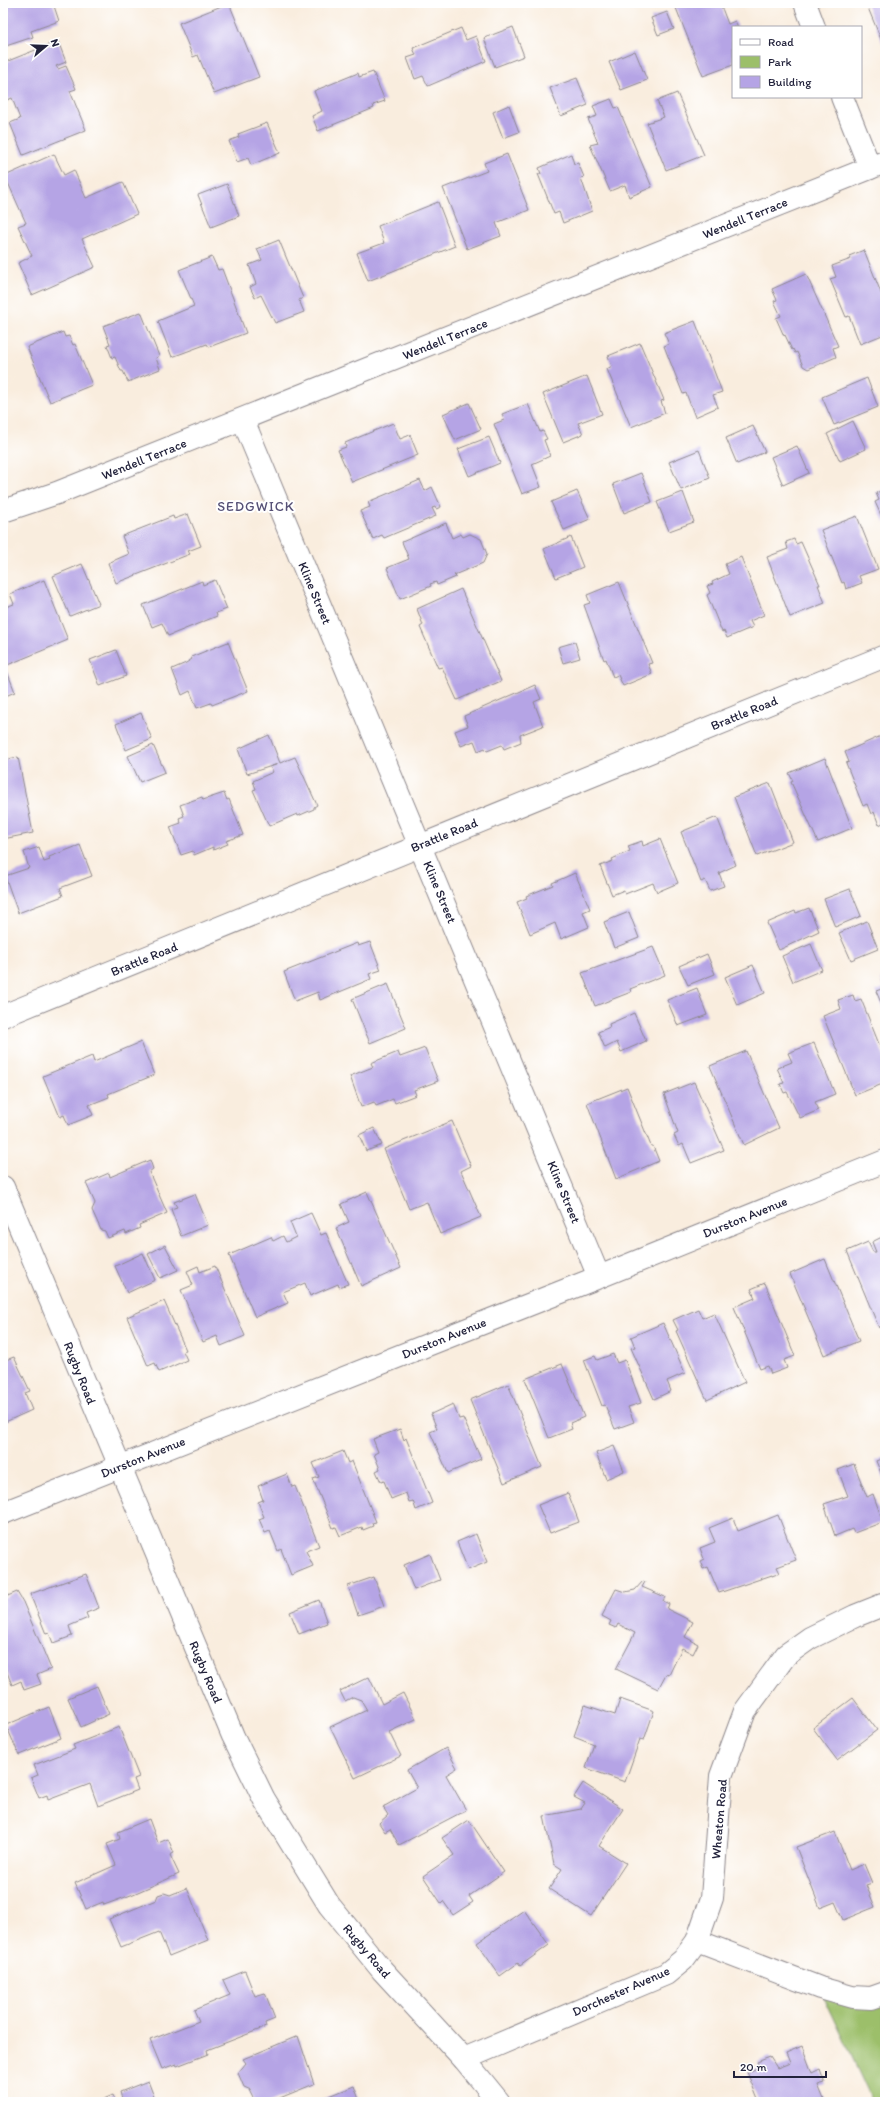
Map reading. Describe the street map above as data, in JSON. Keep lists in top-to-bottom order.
{
  "streets": {
    "street": [
      "Wendell Terrace",
      "Kline Street",
      "Brattle Road",
      "Durston Avenue",
      "Rugby Road",
      "Wheaton Road",
      "Dorchester Avenue"
    ]
  },
  "crossings": [
    ["Wendell Terrace", "Kline Street"],
    ["Kline Street", "Brattle Road"],
    ["Kline Street", "Durston Avenue"],
    ["Durston Avenue", "Rugby Road"],
    ["Rugby Road", "Dorchester Avenue"],
    ["Wheaton Road", "Dorchester Avenue"]
  ],
  "districts": ["SEDGWICK"],
  "legend": ["Road", "Park", "Building"],
  "scale_bar": "20 m",
  "north": "right"
}
